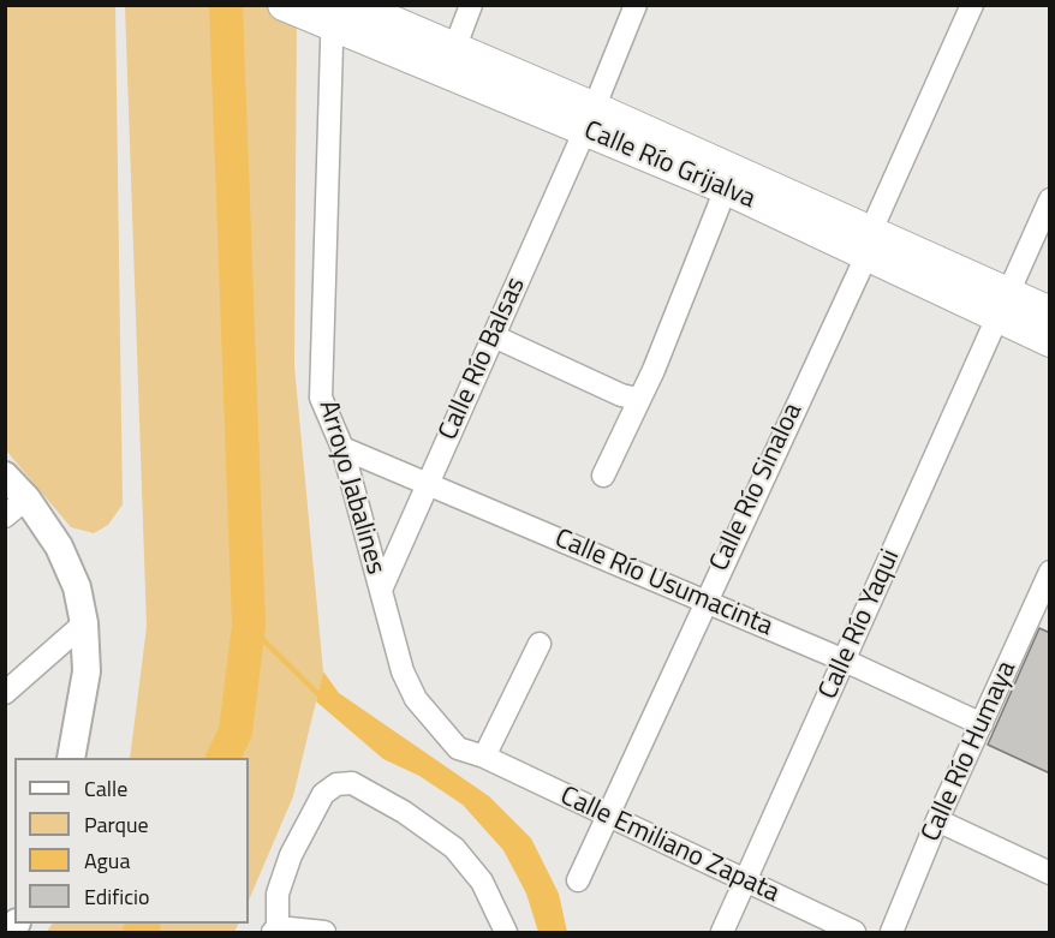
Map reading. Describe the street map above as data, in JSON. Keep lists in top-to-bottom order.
{
  "streets": {
    "main road": ["Calle Río Grijalva"],
    "street": [
      "Calle Río Balsas",
      "Arroyo Jabalines",
      "Calle Río Sinaloa",
      "Calle Río Usumacinta",
      "Calle Río Yaqui",
      "Calle Río Humaya",
      "Calle Emiliano Zapata"
    ]
  },
  "crossings": [
    ["Calle Río Grijalva", "Calle Río Balsas"],
    ["Calle Río Grijalva", "Arroyo Jabalines"],
    ["Calle Río Grijalva", "Calle Río Sinaloa"],
    ["Calle Río Grijalva", "Calle Río Yaqui"],
    ["Calle Río Balsas", "Arroyo Jabalines"],
    ["Calle Río Balsas", "Calle Río Usumacinta"],
    ["Arroyo Jabalines", "Calle Río Usumacinta"],
    ["Arroyo Jabalines", "Calle Emiliano Zapata"],
    ["Calle Río Sinaloa", "Calle Río Usumacinta"],
    ["Calle Río Sinaloa", "Calle Emiliano Zapata"],
    ["Calle Río Usumacinta", "Calle Río Yaqui"],
    ["Calle Río Usumacinta", "Calle Río Humaya"],
    ["Calle Río Yaqui", "Calle Emiliano Zapata"]
  ],
  "legend": [
    "Calle",
    "Parque",
    "Agua",
    "Edificio"
  ]
}
